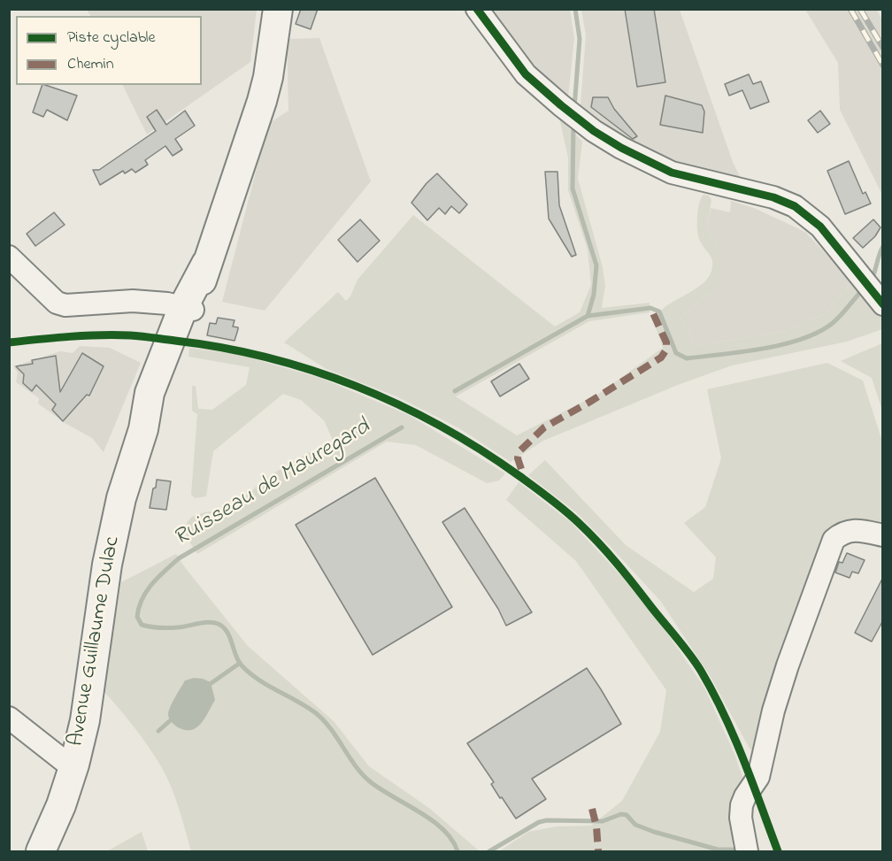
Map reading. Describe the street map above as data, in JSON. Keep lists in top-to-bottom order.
{
  "streets": {
    "main road": ["Avenue Guillaume Dulac"]
  },
  "water": ["Ruisseau de Mauregard"],
  "legend": ["Piste cyclable", "Chemin"]
}
